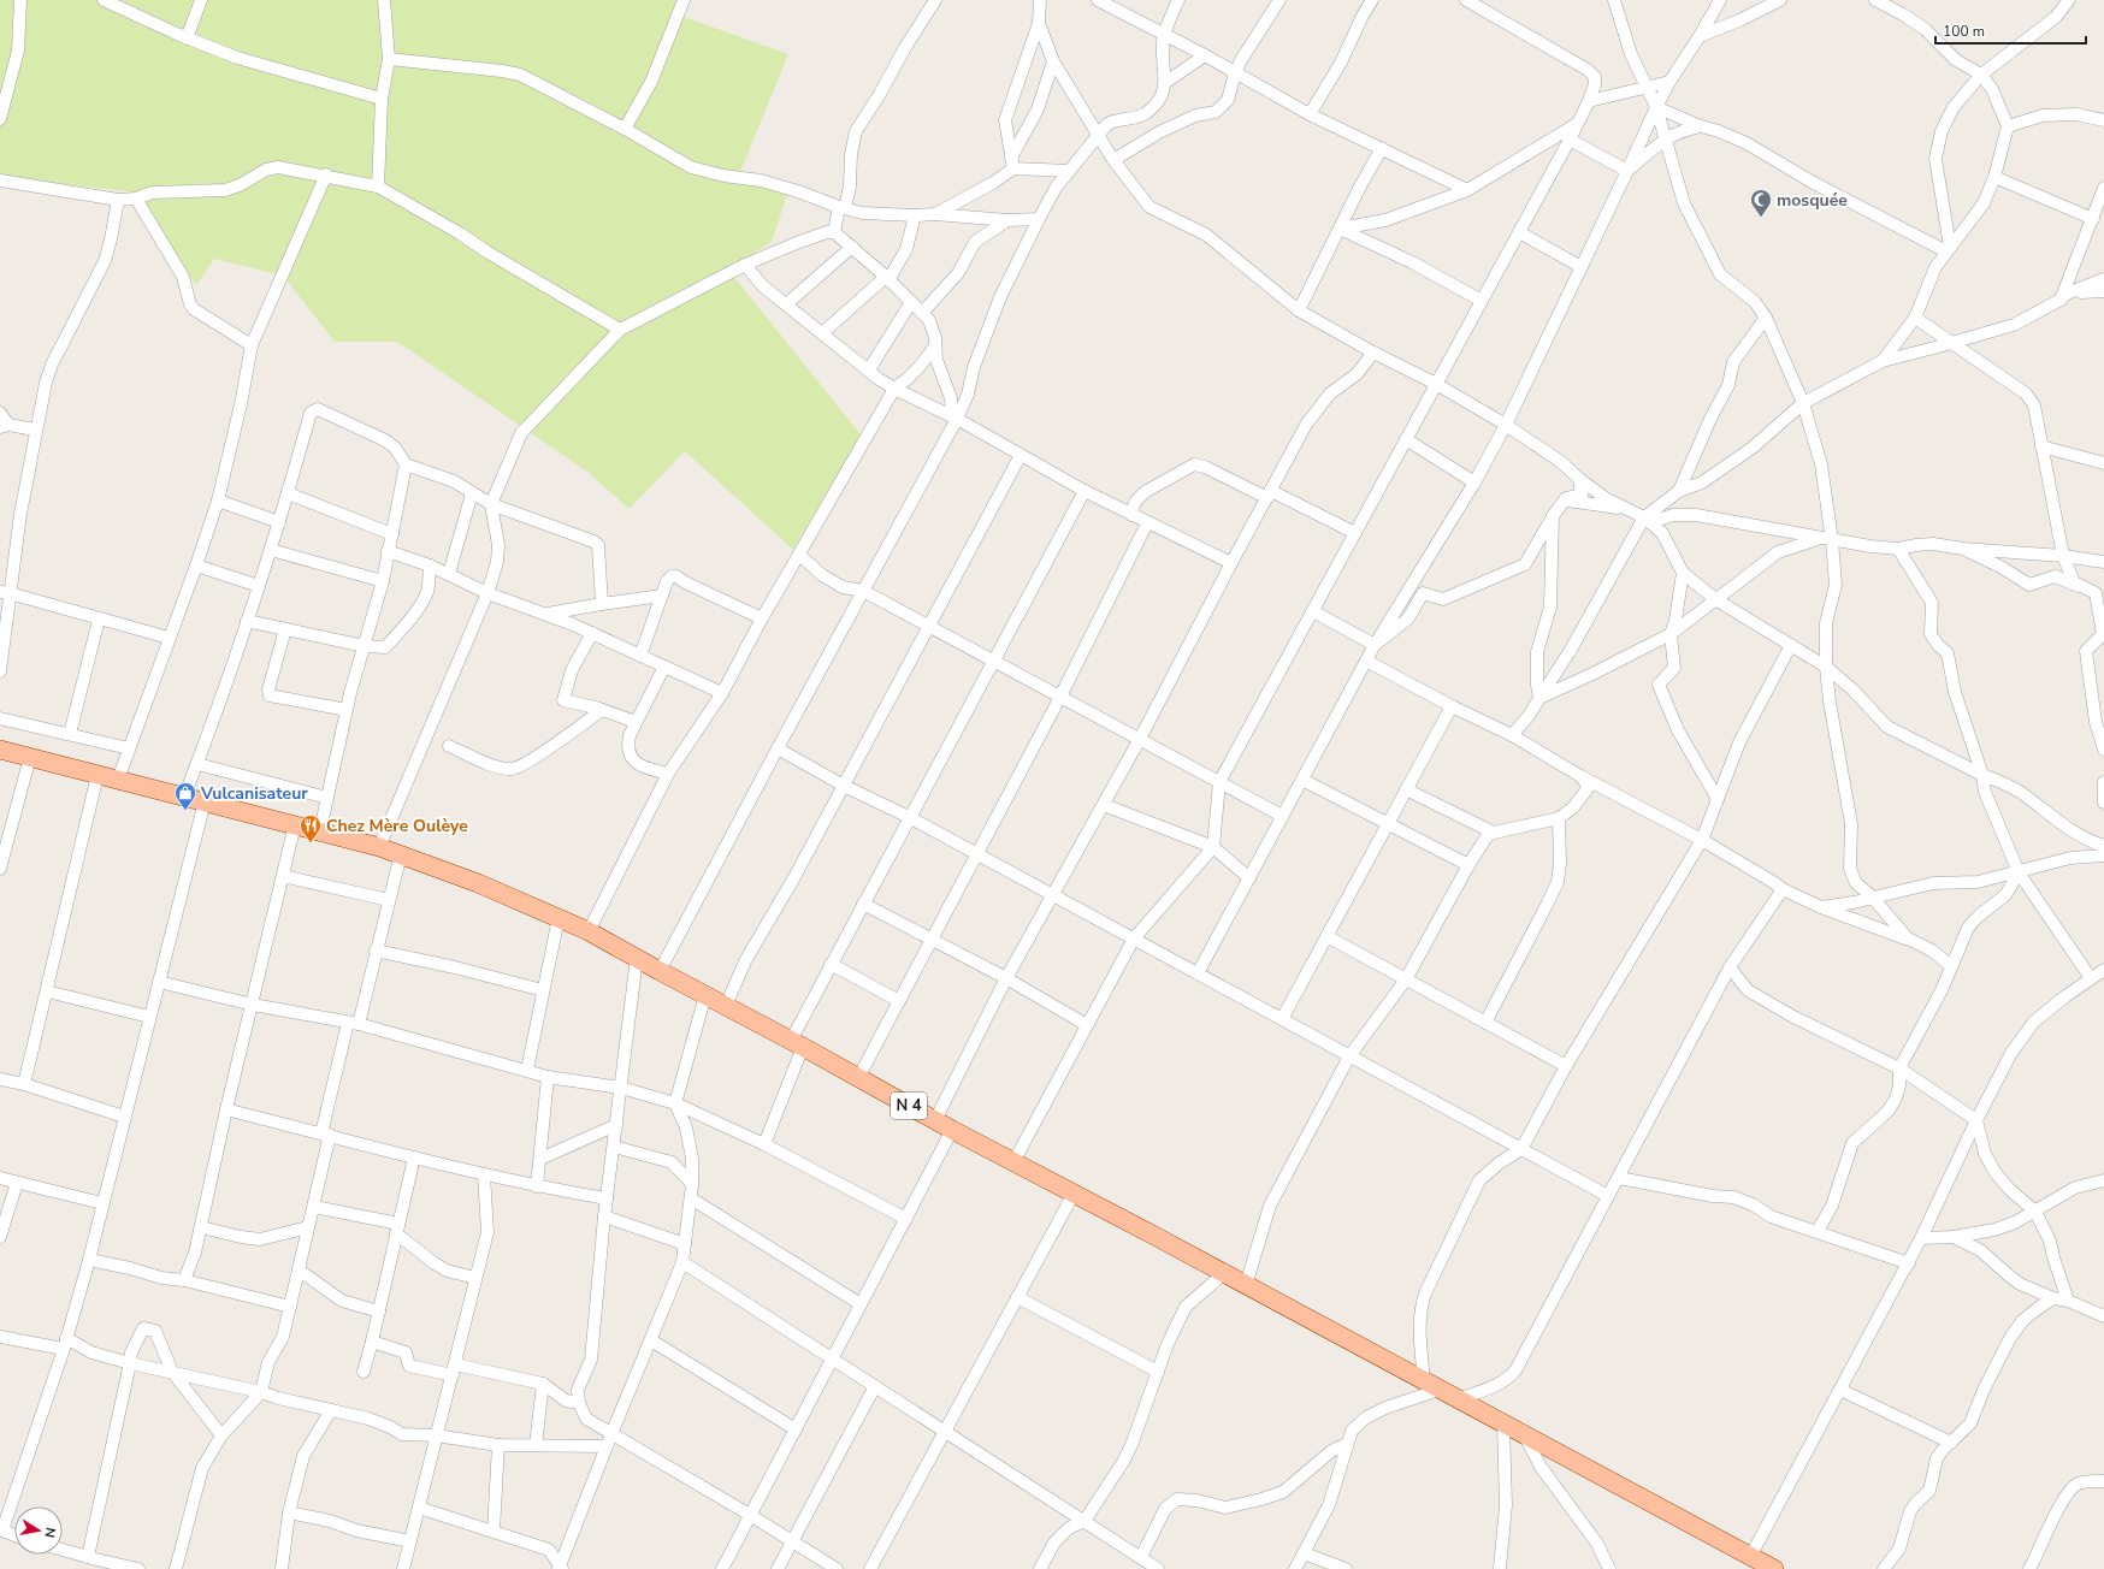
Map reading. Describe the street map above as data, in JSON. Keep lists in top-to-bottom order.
{
  "streets": {
    "main road": ["N 4"]
  },
  "places": {
    "mosque": ["mosquée"],
    "shop": ["Vulcanisateur"],
    "restaurant": ["Chez Mère Oulèye"]
  },
  "scale_bar": "100 m",
  "north": "right"
}
